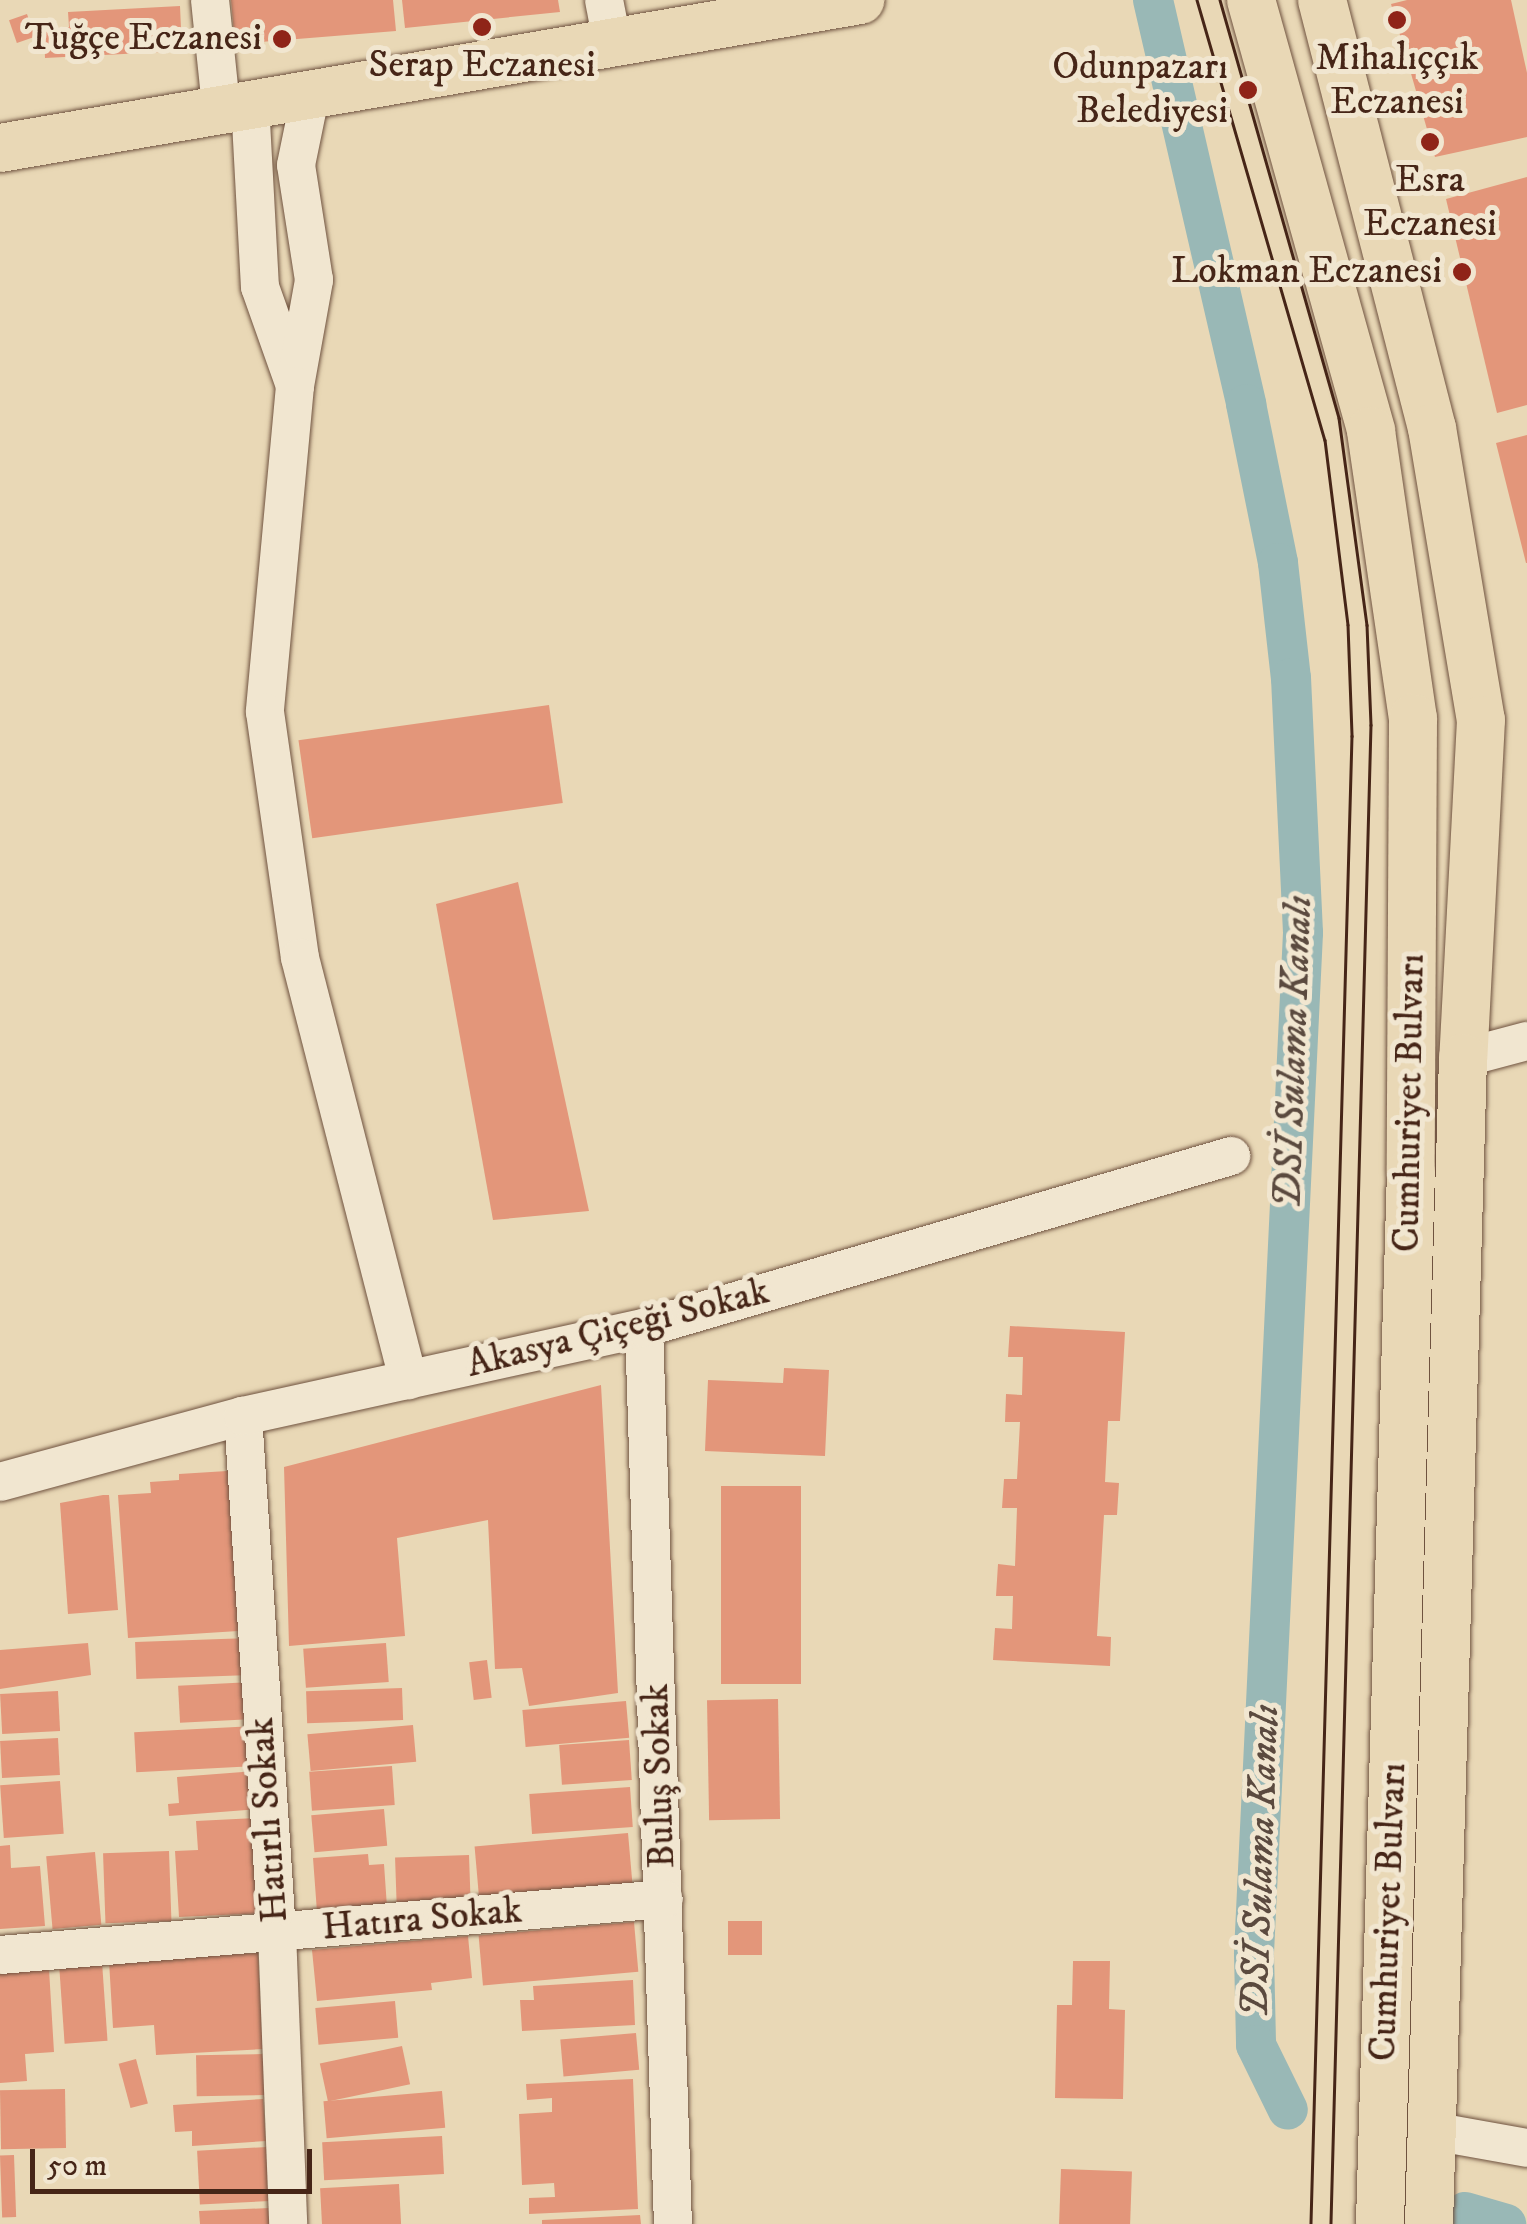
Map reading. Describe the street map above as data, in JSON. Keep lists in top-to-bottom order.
{
  "streets": {
    "main road": ["Cumhuriyet Bulvarı"],
    "street": [
      "Akasya Çiçeği Sokak",
      "Buluş Sokak",
      "Hatırlı Sokak",
      "Hatıra Sokak"
    ]
  },
  "crossings": [
    ["Akasya Çiçeği Sokak", "Buluş Sokak"],
    ["Akasya Çiçeği Sokak", "Hatırlı Sokak"],
    ["Buluş Sokak", "Hatıra Sokak"],
    ["Hatırlı Sokak", "Hatıra Sokak"]
  ],
  "water": ["DSİ Sulama Kanalı"],
  "places": [
    "Mihalıççık Eczanesi",
    "Serap Eczanesi",
    "Tuğçe Eczanesi",
    "Odunpazarı Belediyesi",
    "Esra Eczanesi",
    "Lokman Eczanesi"
  ],
  "scale_bar": "50 m"
}
